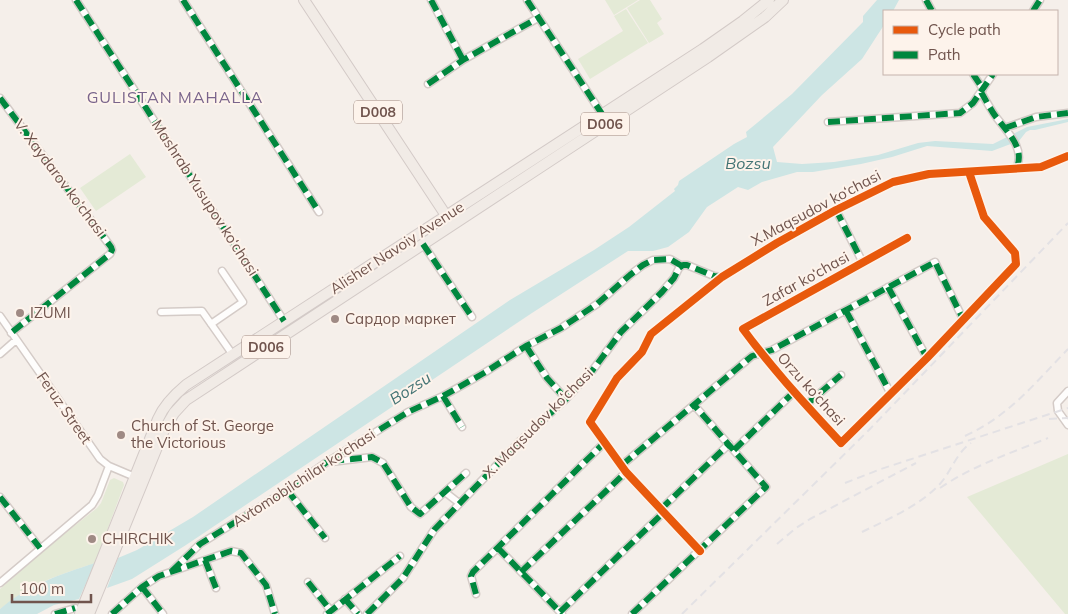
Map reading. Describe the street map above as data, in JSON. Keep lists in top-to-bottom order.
{
  "streets": {
    "main road": ["D008", "D006", "Alisher Navoiy Avenue"],
    "street": [
      "V. Xaydarov ko‘chasi",
      "Mashrab Yusupov ko‘chasi",
      "X.Maqsudov ko‘chasi",
      "Zafar ko‘chasi",
      "Orzu ko‘chasi",
      "Feruz Street",
      "X. Maqsudov ko‘chasi",
      "Avtomobilchilar ko‘chasi"
    ]
  },
  "crossings": [
    ["D008", "Alisher Navoiy Avenue"],
    ["V. Xaydarov ko‘chasi", "Feruz Street"],
    ["Mashrab Yusupov ko‘chasi", "Alisher Navoiy Avenue"],
    ["X.Maqsudov ko‘chasi", "Zafar ko‘chasi"],
    ["Alisher Navoiy Avenue", "Feruz Street"],
    ["Zafar ko‘chasi", "Orzu ko‘chasi"],
    ["X. Maqsudov ko‘chasi", "Avtomobilchilar ko‘chasi"]
  ],
  "districts": ["GULISTAN MAHALLA"],
  "water": ["Bozsu"],
  "places": [
    "IZUMI",
    "Сардор маркет",
    "Church of St. George the Victorious",
    "CHIRCHIK"
  ],
  "legend": ["Cycle path", "Path"],
  "scale_bar": "100 m"
}
